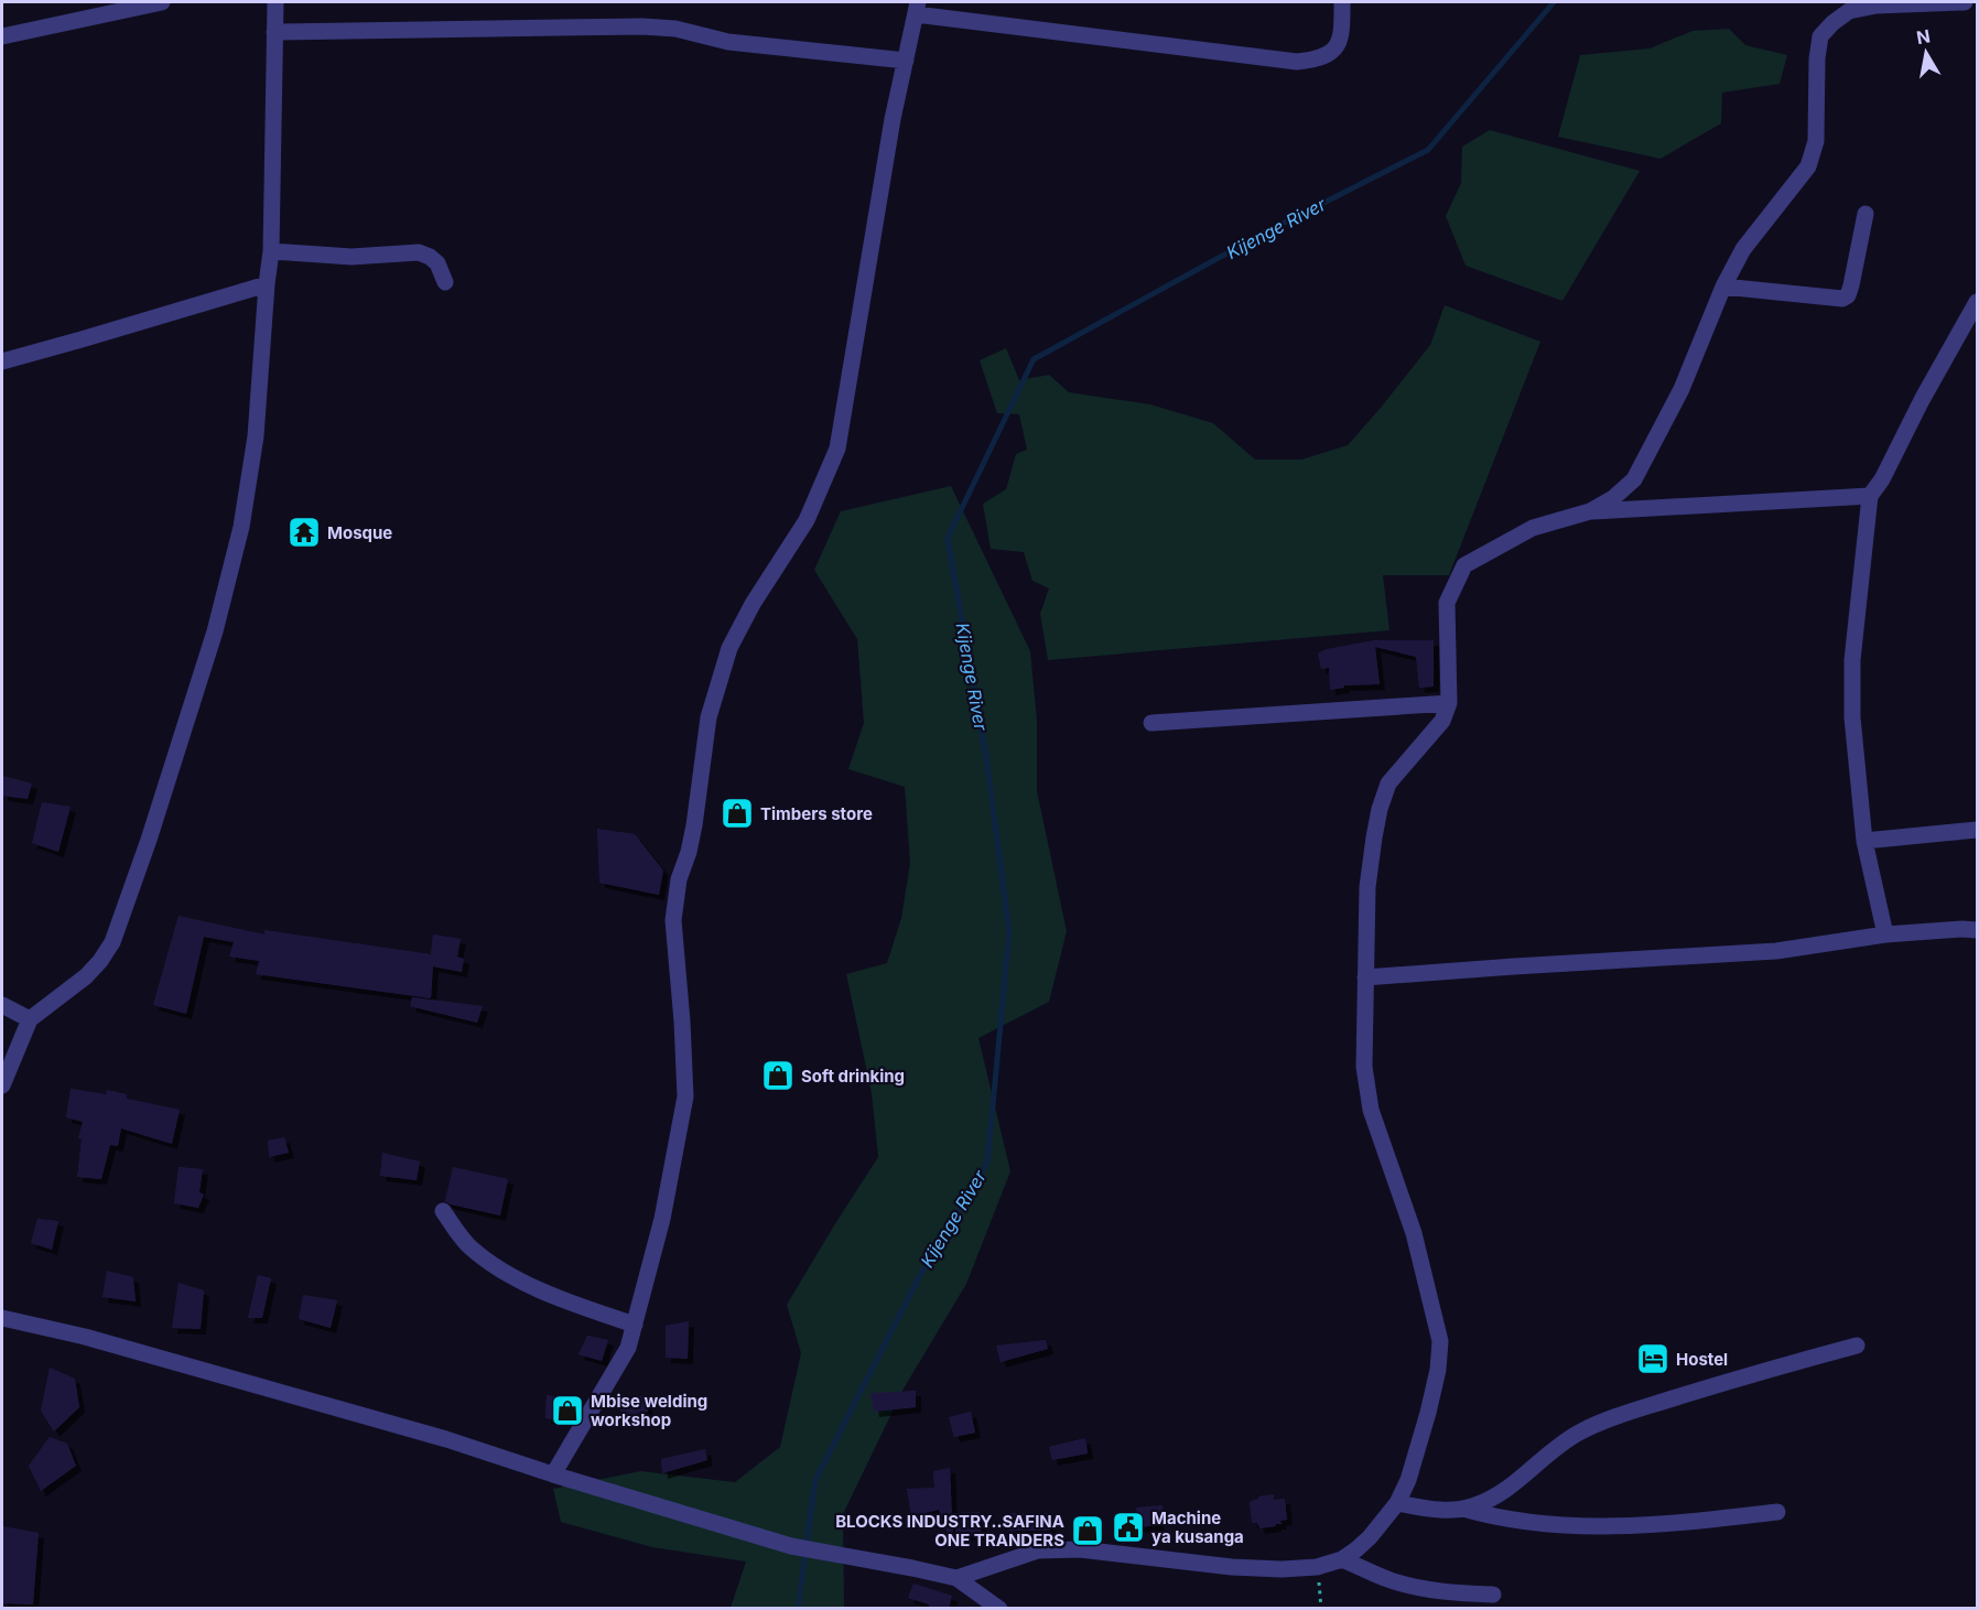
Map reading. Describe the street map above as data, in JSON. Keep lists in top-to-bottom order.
{
  "water": ["Kijenge River"],
  "places": {
    "temple": ["Mosque"],
    "shop": [
      "Timbers store",
      "Soft drinking",
      "Mbise welding workshop",
      "BLOCKS INDUSTRY..SAFINA ONE TRANDERS"
    ],
    "hotel": ["Hostel"],
    "public building": ["Machine ya kusanga"]
  },
  "north": "top"
}
